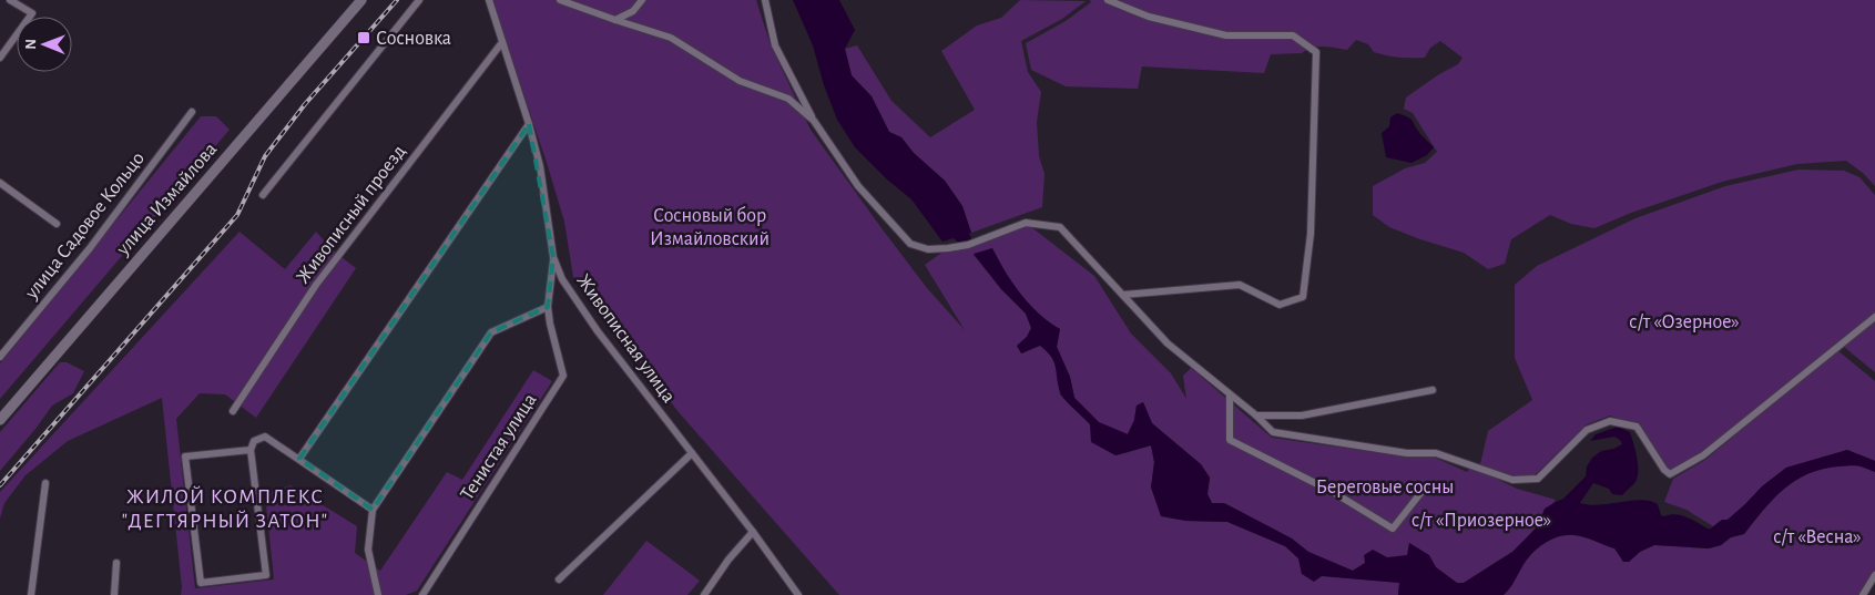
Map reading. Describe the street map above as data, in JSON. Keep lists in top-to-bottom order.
{
  "streets": {
    "main road": ["улица Измайлова"],
    "street": [
      "Живописный проезд",
      "улица Садовое Кольцо",
      "Живописная улица",
      "Тенистая улица"
    ]
  },
  "crossings": [
    ["Живописный проезд", "Живописная улица"],
    ["Живописная улица", "Тенистая улица"]
  ],
  "districts": ["ЖИЛОЙ КОМПЛЕКС \"ДЕГТЯРНЫЙ ЗАТОН\""],
  "parks": [
    "Сосновый бор Измайловский",
    "с/т «Озерное»",
    "Береговые сосны",
    "с/т «Приозерное»",
    "с/т «Весна»"
  ],
  "places": {
    "transit": ["Сосновка"]
  },
  "north": "left"
}
